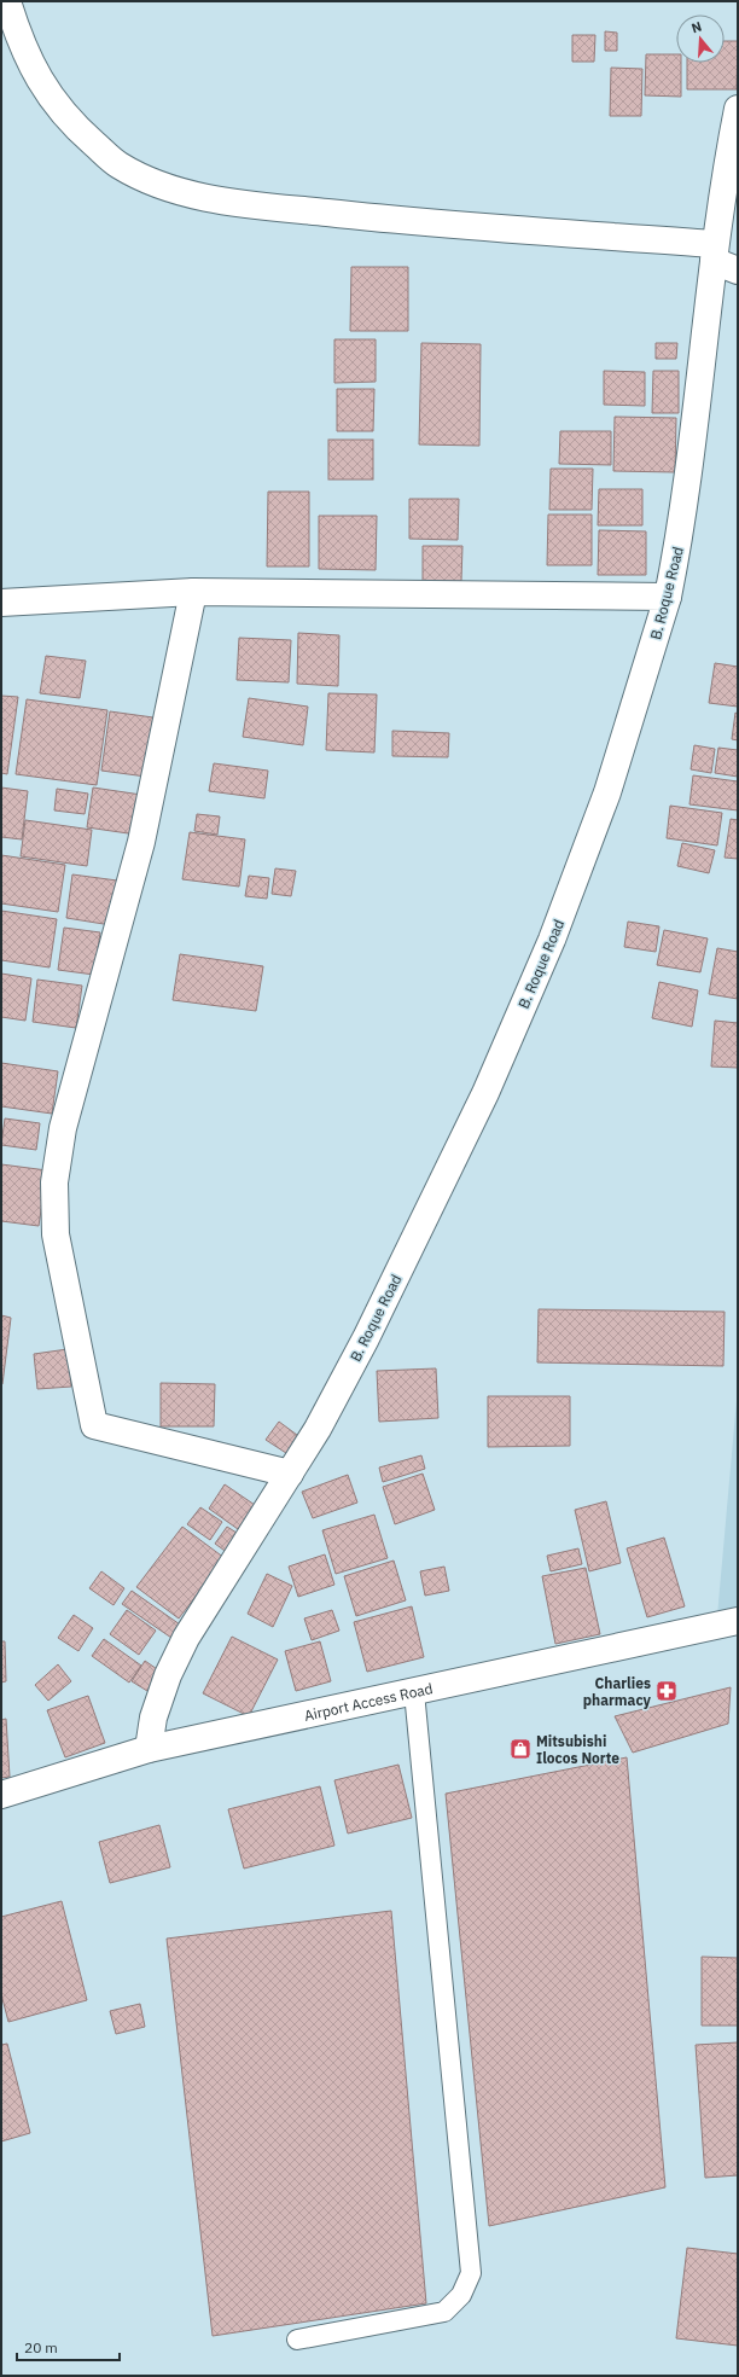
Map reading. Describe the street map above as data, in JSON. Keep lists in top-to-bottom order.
{
  "streets": {
    "street": ["B. Roque Road", "Airport Access Road"]
  },
  "crossings": [
    ["B. Roque Road", "Airport Access Road"]
  ],
  "places": {
    "pharmacy": ["Charlies pharmacy"],
    "shop": ["Mitsubishi Ilocos Norte"]
  },
  "scale_bar": "20 m",
  "north": "top"
}
